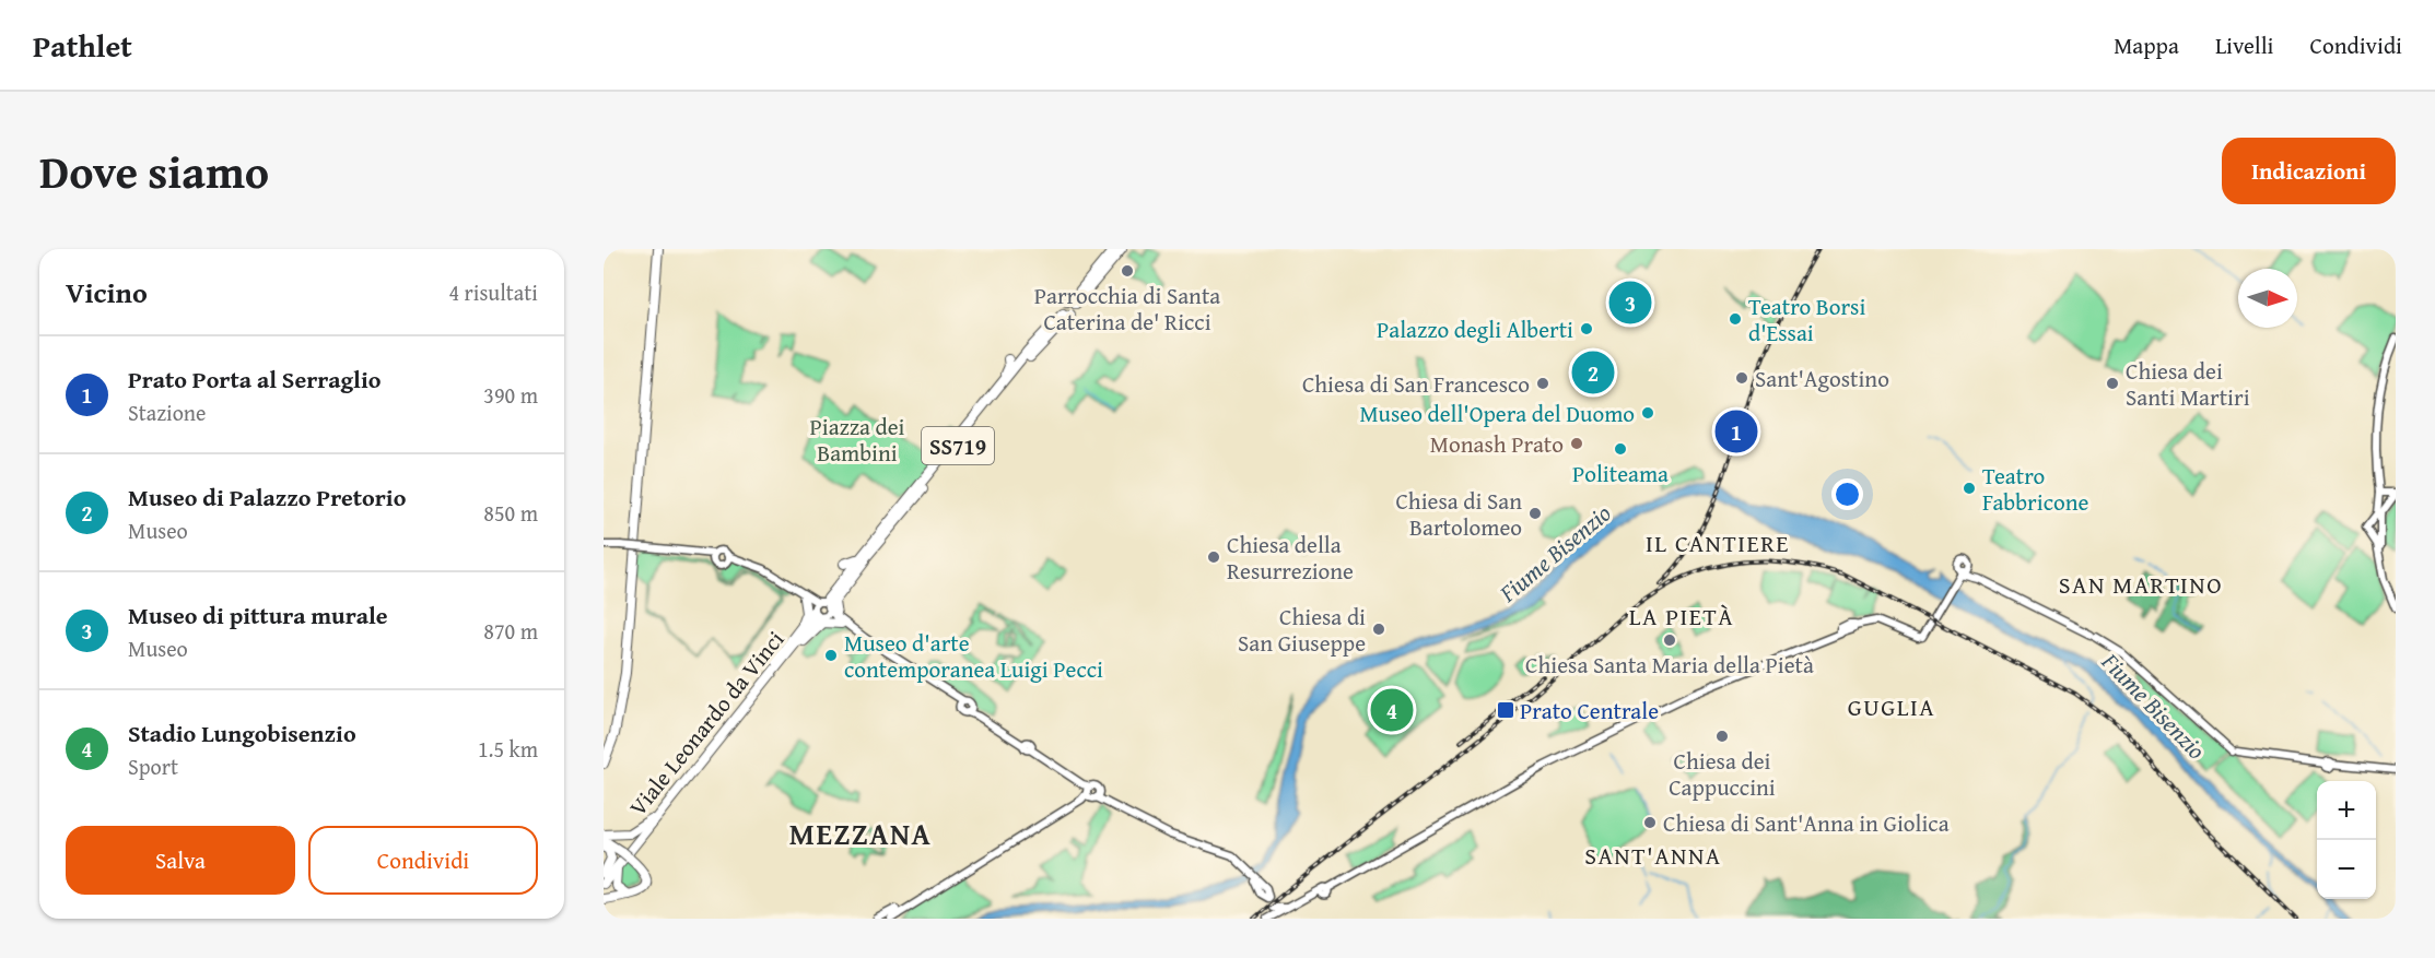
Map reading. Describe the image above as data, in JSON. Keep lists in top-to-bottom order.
{
  "streets": {
    "highway": ["SS719", "Viale Leonardo da Vinci"]
  },
  "districts": [
    "IL CANTIERE",
    "SAN MARTINO",
    "LA PIETÀ",
    "GUGLIA",
    "MEZZANA",
    "SANT'ANNA"
  ],
  "water": ["Fiume Bisenzio"],
  "parks": ["Piazza dei Bambini"],
  "places": {
    "other": [
      "Parrocchia di Santa Caterina de' Ricci",
      "Teatro Borsi d'Essai",
      "Palazzo degli Alberti",
      "Sant'Agostino",
      "Chiesa di San Francesco",
      "Chiesa dei Santi Martiri",
      "Museo dell'Opera del Duomo",
      "Monash Prato",
      "Politeama",
      "Teatro Fabbricone",
      "Chiesa di San Bartolomeo",
      "Chiesa della Resurrezione",
      "Chiesa di San Giuseppe",
      "Chiesa Santa Maria della Pietà",
      "Museo d'arte contemporanea Luigi Pecci",
      "Chiesa dei Cappuccini",
      "Chiesa di Sant'Anna in Giolica"
    ],
    "transit": ["Prato Centrale"]
  },
  "north": "right",
  "page": {
    "header": "Pathlet",
    "nav": ["Mappa", "Livelli", "Condividi"],
    "title": "Dove siamo",
    "buttons": [
      "Indicazioni",
      ["Salva", "Condividi"]
    ],
    "heading": ["Vicino", "4 risultati"],
    "pins": [
      "3",
      "2",
      "1",
      "4"
    ],
    "list": [
      {
        "mark": "1",
        "name": "Prato Porta al Serraglio",
        "note": "Stazione",
        "value": "390 m"
      },
      {
        "mark": "2",
        "name": "Museo di Palazzo Pretorio",
        "note": "Museo",
        "value": "850 m"
      },
      {
        "mark": "3",
        "name": "Museo di pittura murale",
        "note": "Museo",
        "value": "870 m"
      },
      {
        "mark": "4",
        "name": "Stadio Lungobisenzio",
        "note": "Sport",
        "value": "1.5 km"
      }
    ],
    "map_buttons": ["+", "−"]
  }
}
